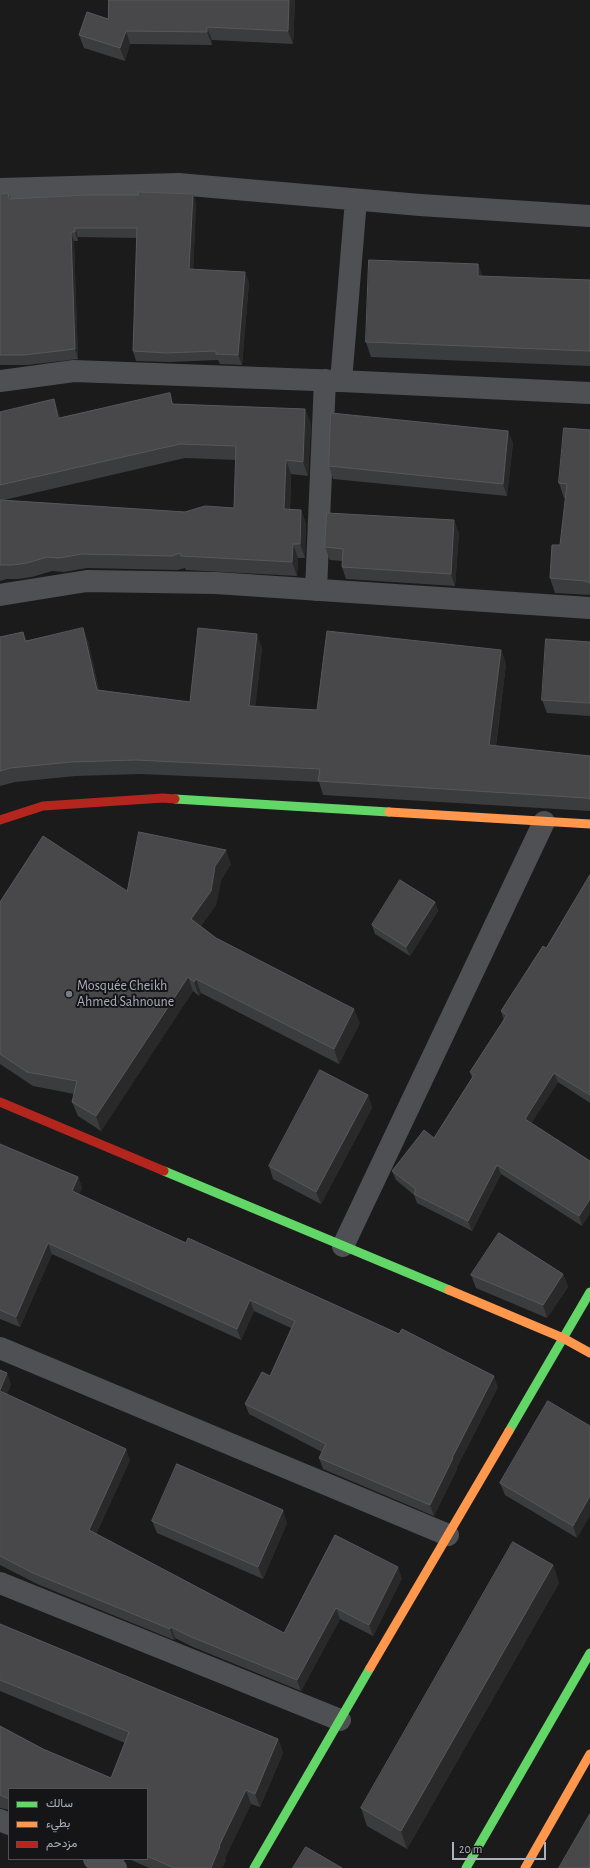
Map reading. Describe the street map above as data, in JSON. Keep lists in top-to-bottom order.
{
  "places": ["Mosquée Cheikh Ahmed Sahnoune"],
  "legend": ["سالك", "بطيء", "مزدحم"],
  "scale_bar": "20 m"
}
